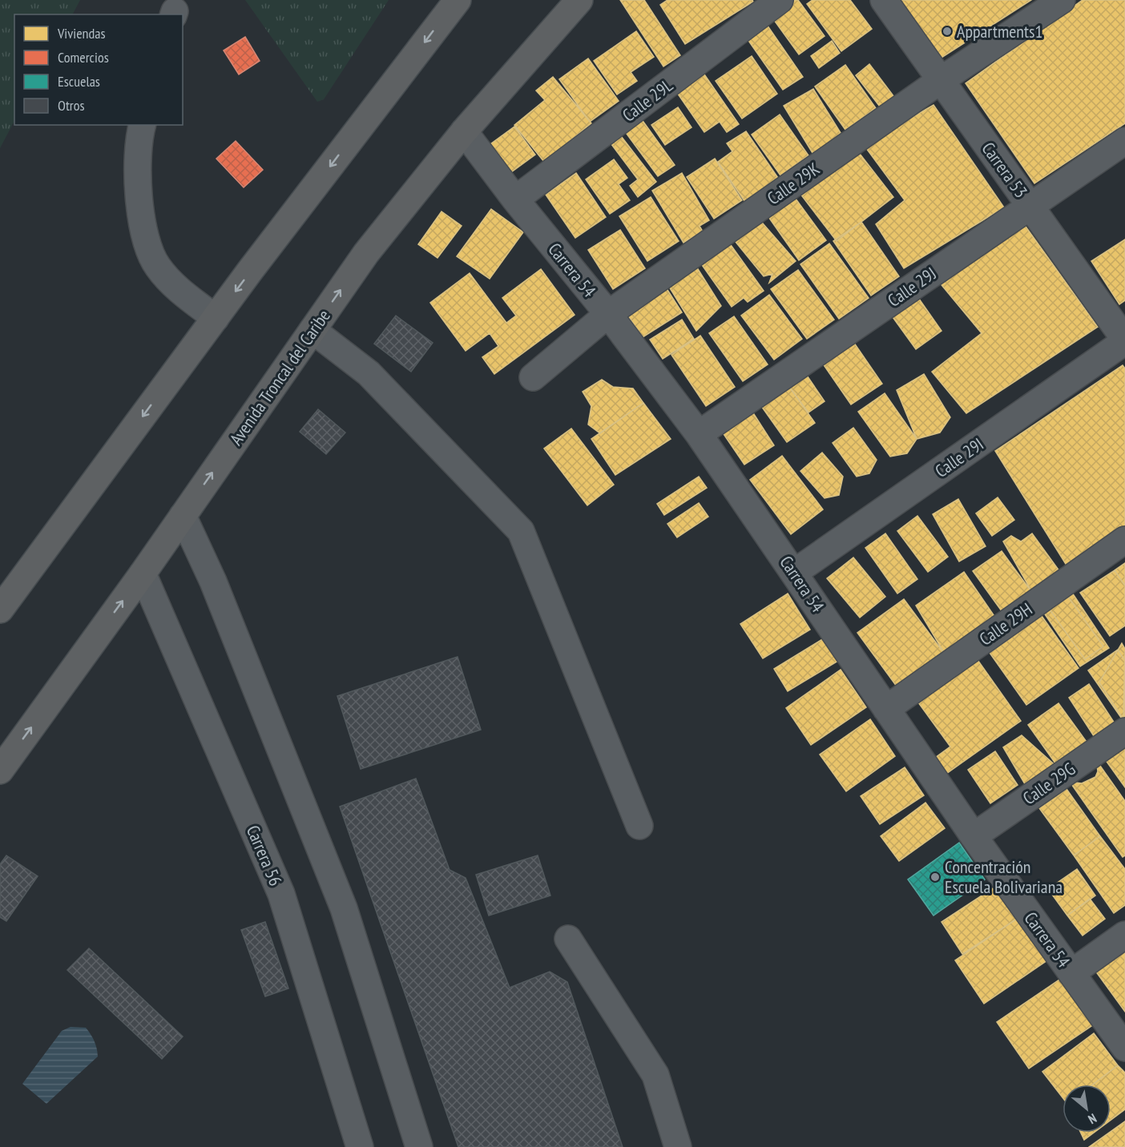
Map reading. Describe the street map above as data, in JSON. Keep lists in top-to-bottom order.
{
  "streets": {
    "highway": ["Avenida Troncal del Caribe"],
    "street": [
      "Calle 29L",
      "Carrera 53",
      "Calle 29K",
      "Carrera 54",
      "Calle 29J",
      "Calle 29I",
      "Calle 29H",
      "Calle 29G",
      "Carrera 56"
    ]
  },
  "crossings": [
    ["Calle 29L", "Carrera 54"],
    ["Carrera 53", "Calle 29K"],
    ["Carrera 53", "Calle 29J"],
    ["Carrera 53", "Calle 29I"],
    ["Calle 29K", "Carrera 54"],
    ["Carrera 54", "Calle 29J"],
    ["Carrera 54", "Avenida Troncal del Caribe"],
    ["Carrera 54", "Calle 29I"],
    ["Carrera 54", "Calle 29H"],
    ["Carrera 54", "Calle 29G"],
    ["Avenida Troncal del Caribe", "Carrera 56"]
  ],
  "places": ["Appartments1", "Concentración Escuela Bolivariana"],
  "legend": [
    "Viviendas",
    "Comercios",
    "Escuelas",
    "Otros"
  ],
  "north": "bottom right"
}
